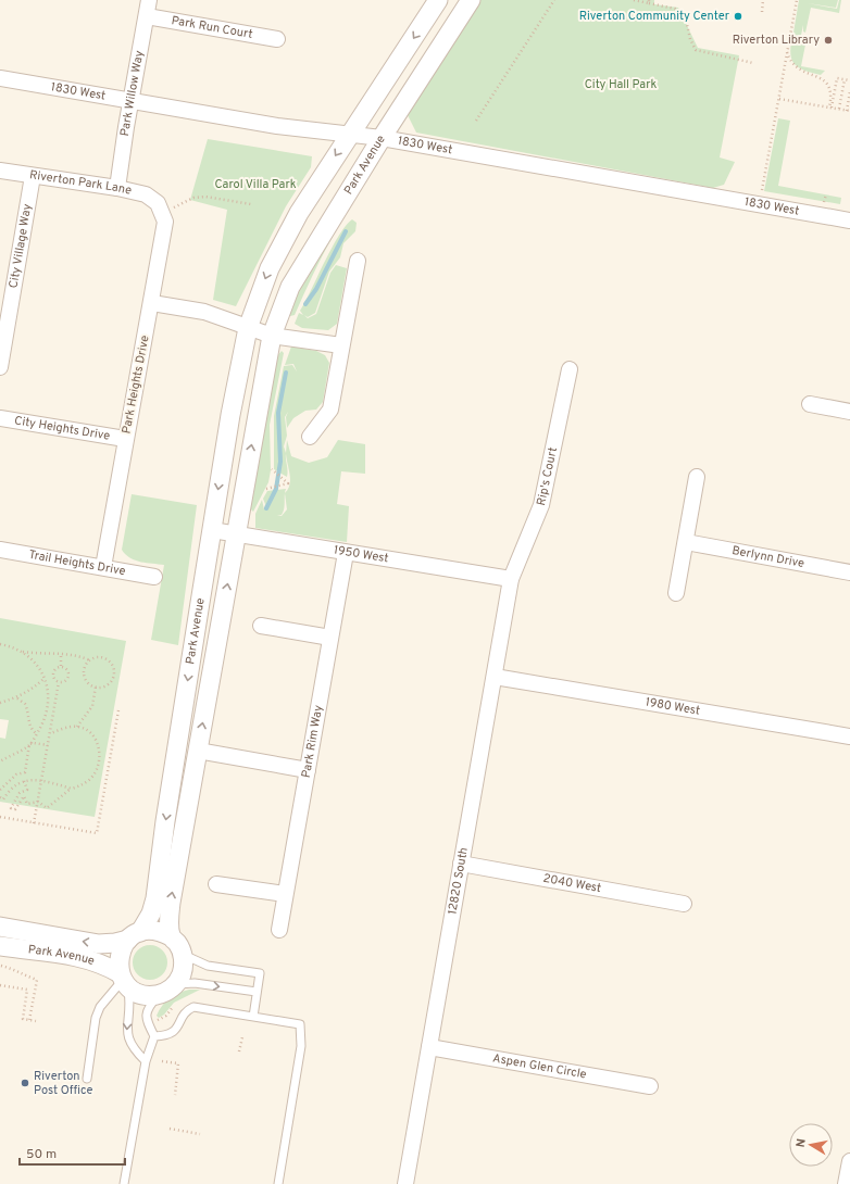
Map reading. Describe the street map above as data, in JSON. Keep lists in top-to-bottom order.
{
  "streets": {
    "street": [
      "Park Run Court",
      "1830 West",
      "Park Willow Way",
      "Park Avenue",
      "Riverton Park Lane",
      "City Village Way",
      "Park Heights Drive",
      "City Heights Drive",
      "Rip's Court",
      "1950 West",
      "Berlynn Drive",
      "Trail Heights Drive",
      "1980 West",
      "Park Rim Way",
      "12820 South",
      "2040 West",
      "Aspen Glen Circle"
    ]
  },
  "crossings": [
    ["Park Run Court", "Park Willow Way"],
    ["1830 West", "Park Willow Way"],
    ["1830 West", "Park Avenue"],
    ["Park Willow Way", "Riverton Park Lane"],
    ["Park Avenue", "1950 West"],
    ["Riverton Park Lane", "City Village Way"],
    ["Riverton Park Lane", "Park Heights Drive"],
    ["Park Heights Drive", "City Heights Drive"],
    ["Park Heights Drive", "Trail Heights Drive"],
    ["Rip's Court", "1950 West"],
    ["Rip's Court", "12820 South"],
    ["1950 West", "Park Rim Way"],
    ["1950 West", "12820 South"],
    ["1980 West", "12820 South"],
    ["12820 South", "2040 West"],
    ["12820 South", "Aspen Glen Circle"]
  ],
  "parks": ["City Hall Park", "Carol Villa Park"],
  "places": ["Riverton Community Center", "Riverton Library", "Riverton Post Office"],
  "scale_bar": "50 m",
  "north": "left"
}
